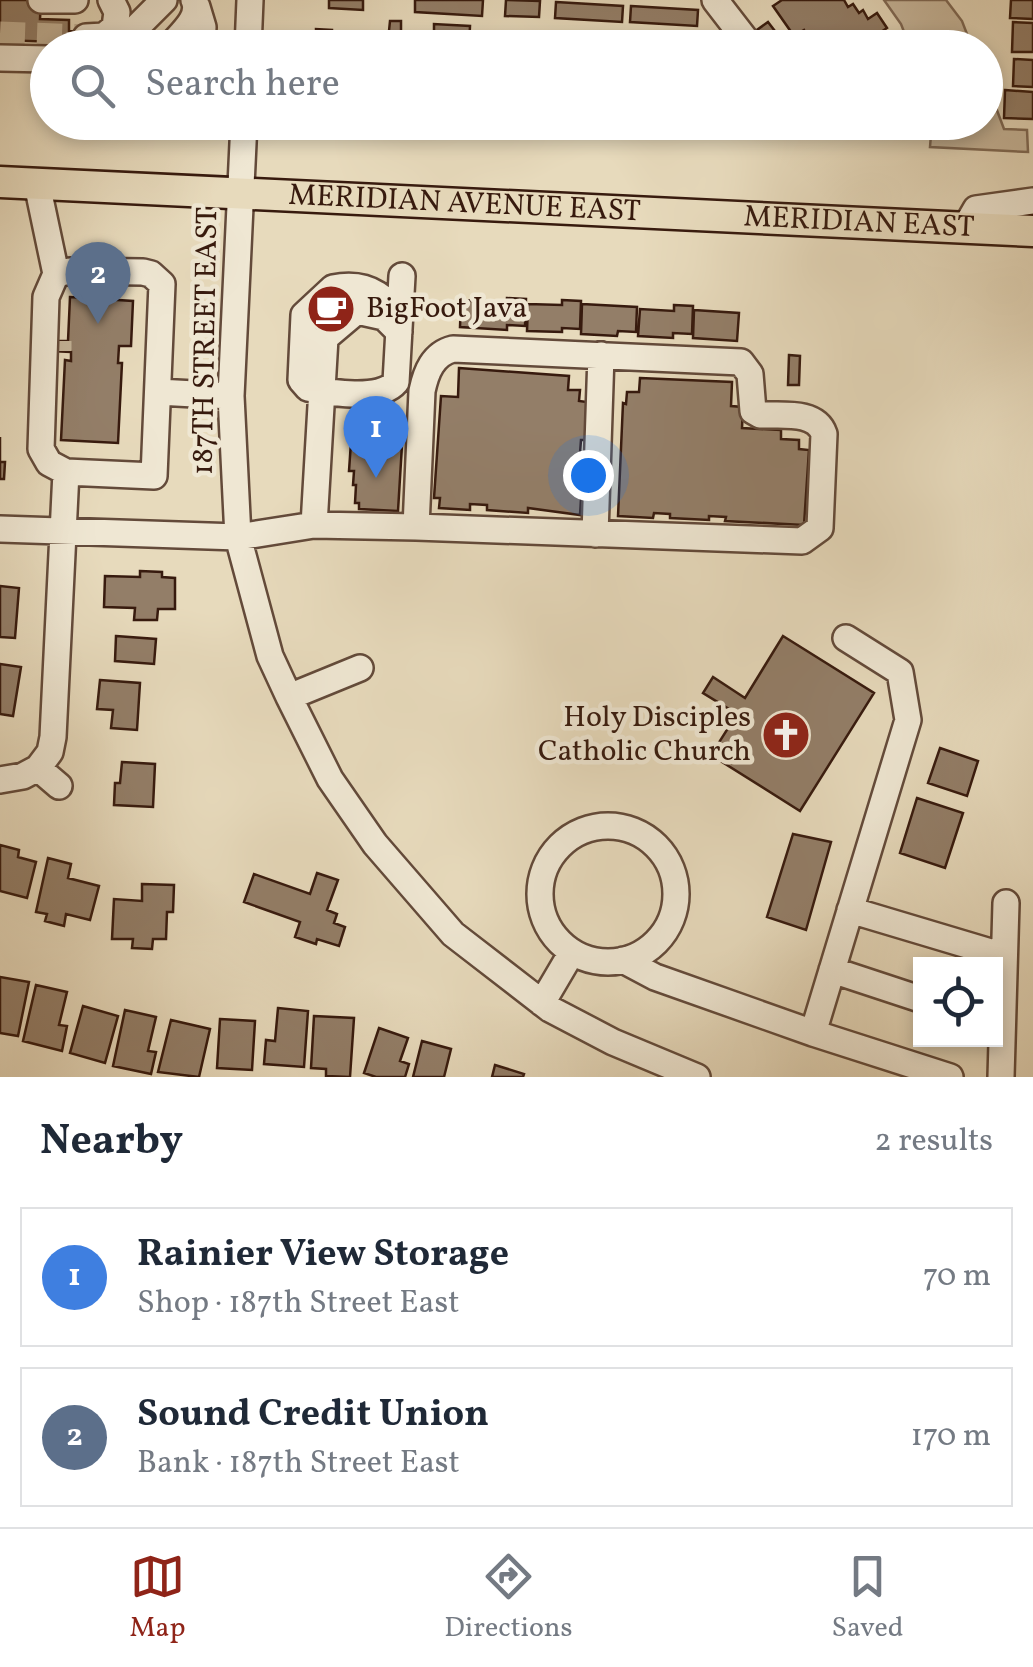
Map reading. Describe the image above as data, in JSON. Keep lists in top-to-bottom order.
{
  "streets": {
    "main road": ["MERIDIAN AVENUE EAST", "MERIDIAN EAST"],
    "street": ["187TH STREET EAST"]
  },
  "crossings": [
    ["MERIDIAN AVENUE EAST", "MERIDIAN EAST"],
    ["MERIDIAN AVENUE EAST", "187TH STREET EAST"]
  ],
  "places": {
    "cafe": ["BigFoot Java"],
    "church": ["Holy Disciples Catholic Church"]
  },
  "page": {
    "search": "Search here",
    "pins": ["2", "1"],
    "heading": ["Nearby", "2 results"],
    "list": [
      {
        "mark": "1",
        "name": "Rainier View Storage",
        "note": "Shop · 187th Street East",
        "value": "70 m"
      },
      {
        "mark": "2",
        "name": "Sound Credit Union",
        "note": "Bank · 187th Street East",
        "value": "170 m"
      }
    ],
    "nav": ["Map", "Directions", "Saved"]
  }
}
